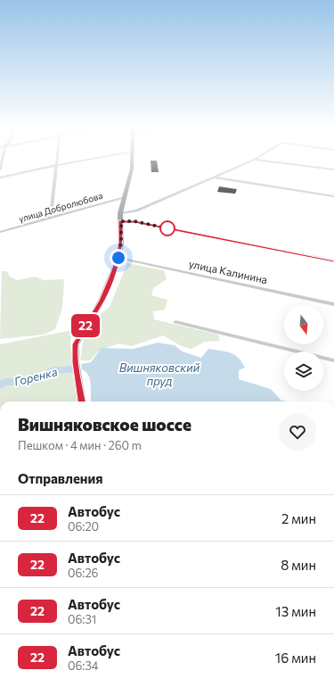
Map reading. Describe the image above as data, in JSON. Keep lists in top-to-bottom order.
{
  "streets": {
    "street": ["улица Добролюбова", "улица Калинина"]
  },
  "water": ["Вишняковский пруд", "Горенка"],
  "lines": ["bus line 22"],
  "north": "bottom",
  "page": {
    "on_map": "22",
    "heading": [
      ["Вишняковское шоссе", "Пешком · 4 мин · 260 m"],
      "Отправления"
    ],
    "list": [
      {
        "mark": "22",
        "name": "Автобус",
        "note": "06:20",
        "value": "2 мин"
      },
      {
        "mark": "22",
        "name": "Автобус",
        "note": "06:26",
        "value": "8 мин"
      },
      {
        "mark": "22",
        "name": "Автобус",
        "note": "06:31",
        "value": "13 мин"
      },
      {
        "mark": "22",
        "name": "Автобус",
        "note": "06:34",
        "value": "16 мин"
      }
    ]
  }
}
